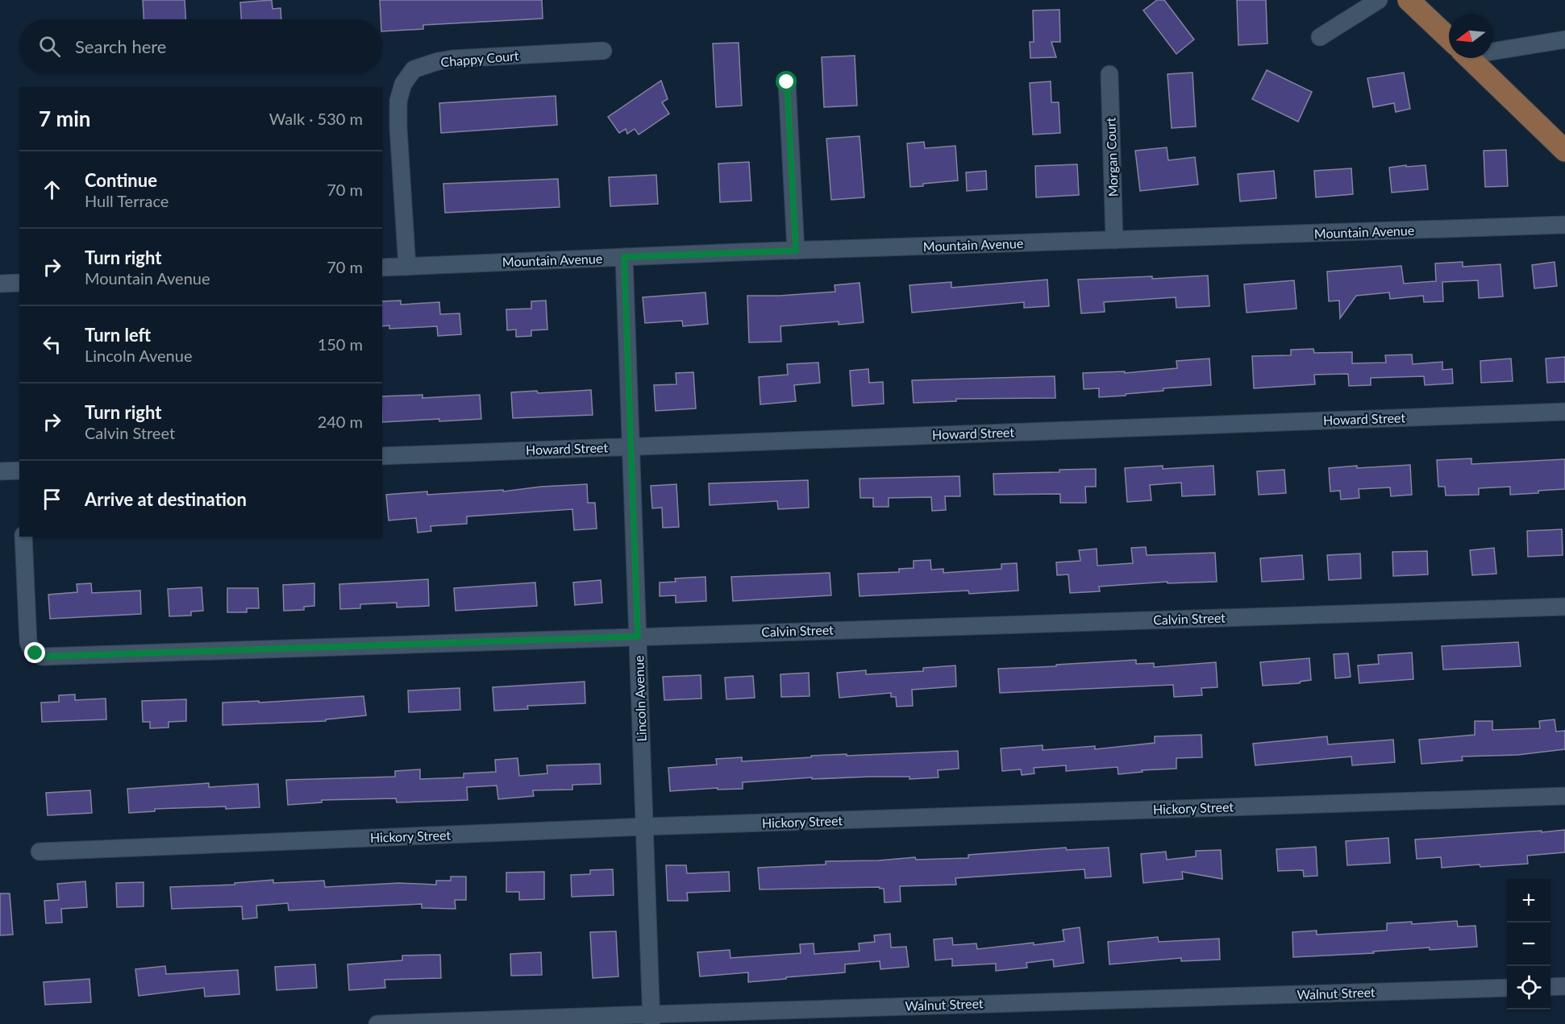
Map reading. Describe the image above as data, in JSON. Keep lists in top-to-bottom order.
{
  "streets": {
    "street": [
      "Chappy Court",
      "Morgan Court",
      "Mountain Avenue",
      "Howard Street",
      "Calvin Street",
      "Lincoln Avenue",
      "Hickory Street",
      "Walnut Street"
    ]
  },
  "crossings": [
    ["Chappy Court", "Mountain Avenue"],
    ["Morgan Court", "Mountain Avenue"],
    ["Mountain Avenue", "Lincoln Avenue"],
    ["Howard Street", "Lincoln Avenue"],
    ["Calvin Street", "Lincoln Avenue"],
    ["Lincoln Avenue", "Hickory Street"],
    ["Lincoln Avenue", "Walnut Street"]
  ],
  "north": "left",
  "page": {
    "search": "Search here",
    "heading": ["7 min", "Walk · 530 m"],
    "list": [
      ["Continue", "Hull Terrace", "70 m"],
      ["Turn right", "Mountain Avenue", "70 m"],
      ["Turn left", "Lincoln Avenue", "150 m"],
      ["Turn right", "Calvin Street", "240 m"],
      "Arrive at destination"
    ],
    "map_buttons": ["+", "−"]
  }
}
